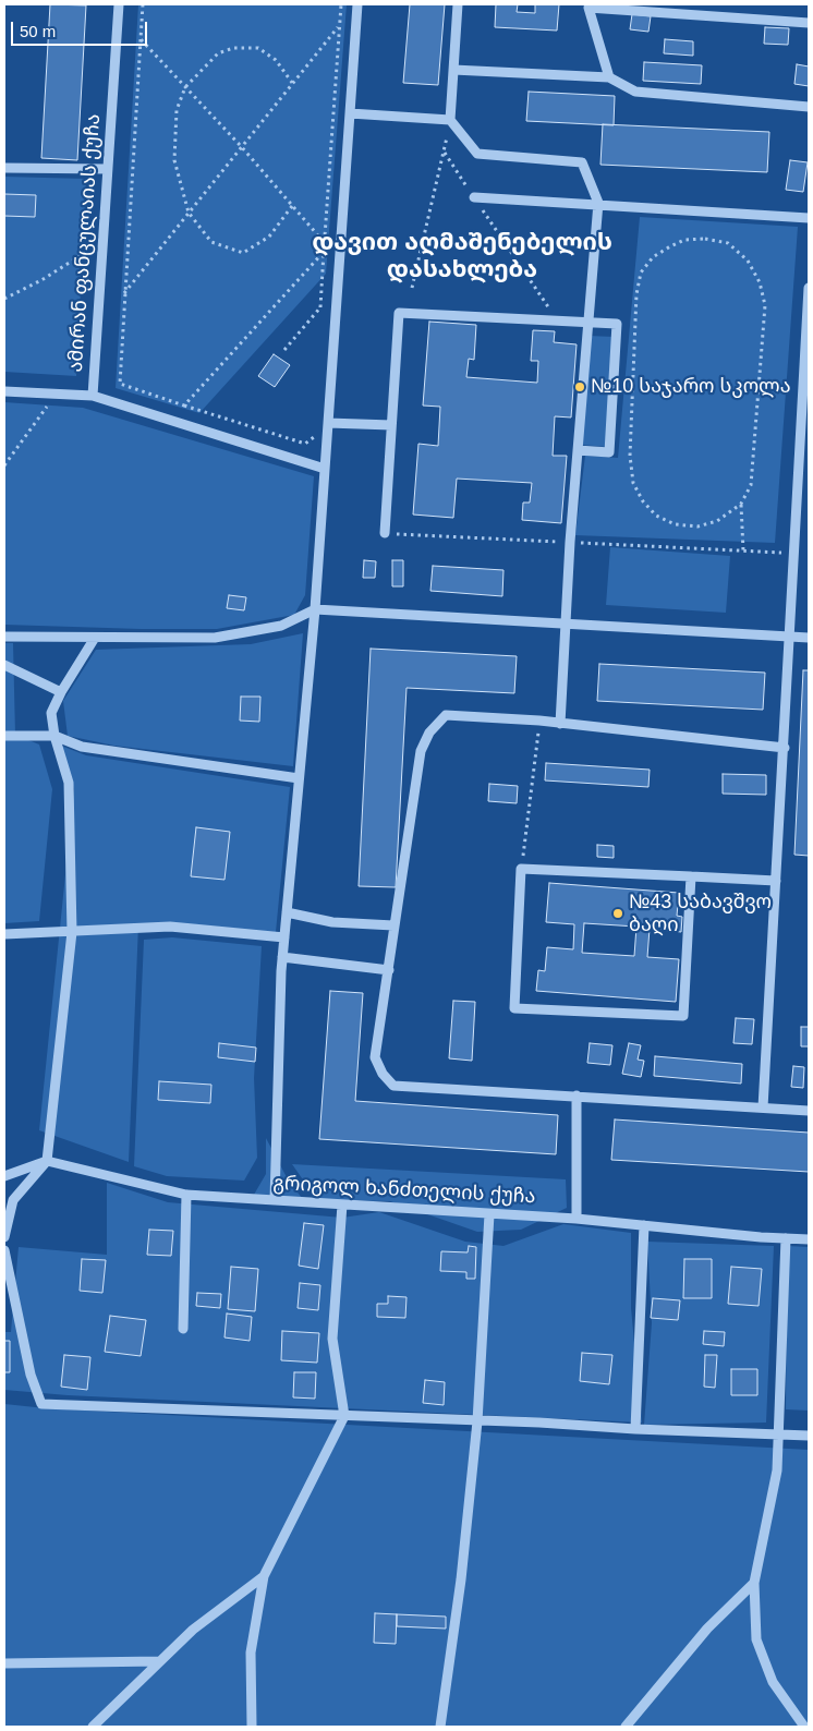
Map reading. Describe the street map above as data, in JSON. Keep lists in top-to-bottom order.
{
  "streets": {
    "street": ["ამირან ფანცულაიას ქუჩა", "გრიგოლ ხანძთელის ქუჩა"]
  },
  "districts": ["დავით აღმაშენებელის დასახლება"],
  "places": ["№10 საჯარო სკოლა", "№43 საბავშვო ბაღი"],
  "scale_bar": "50 m"
}
